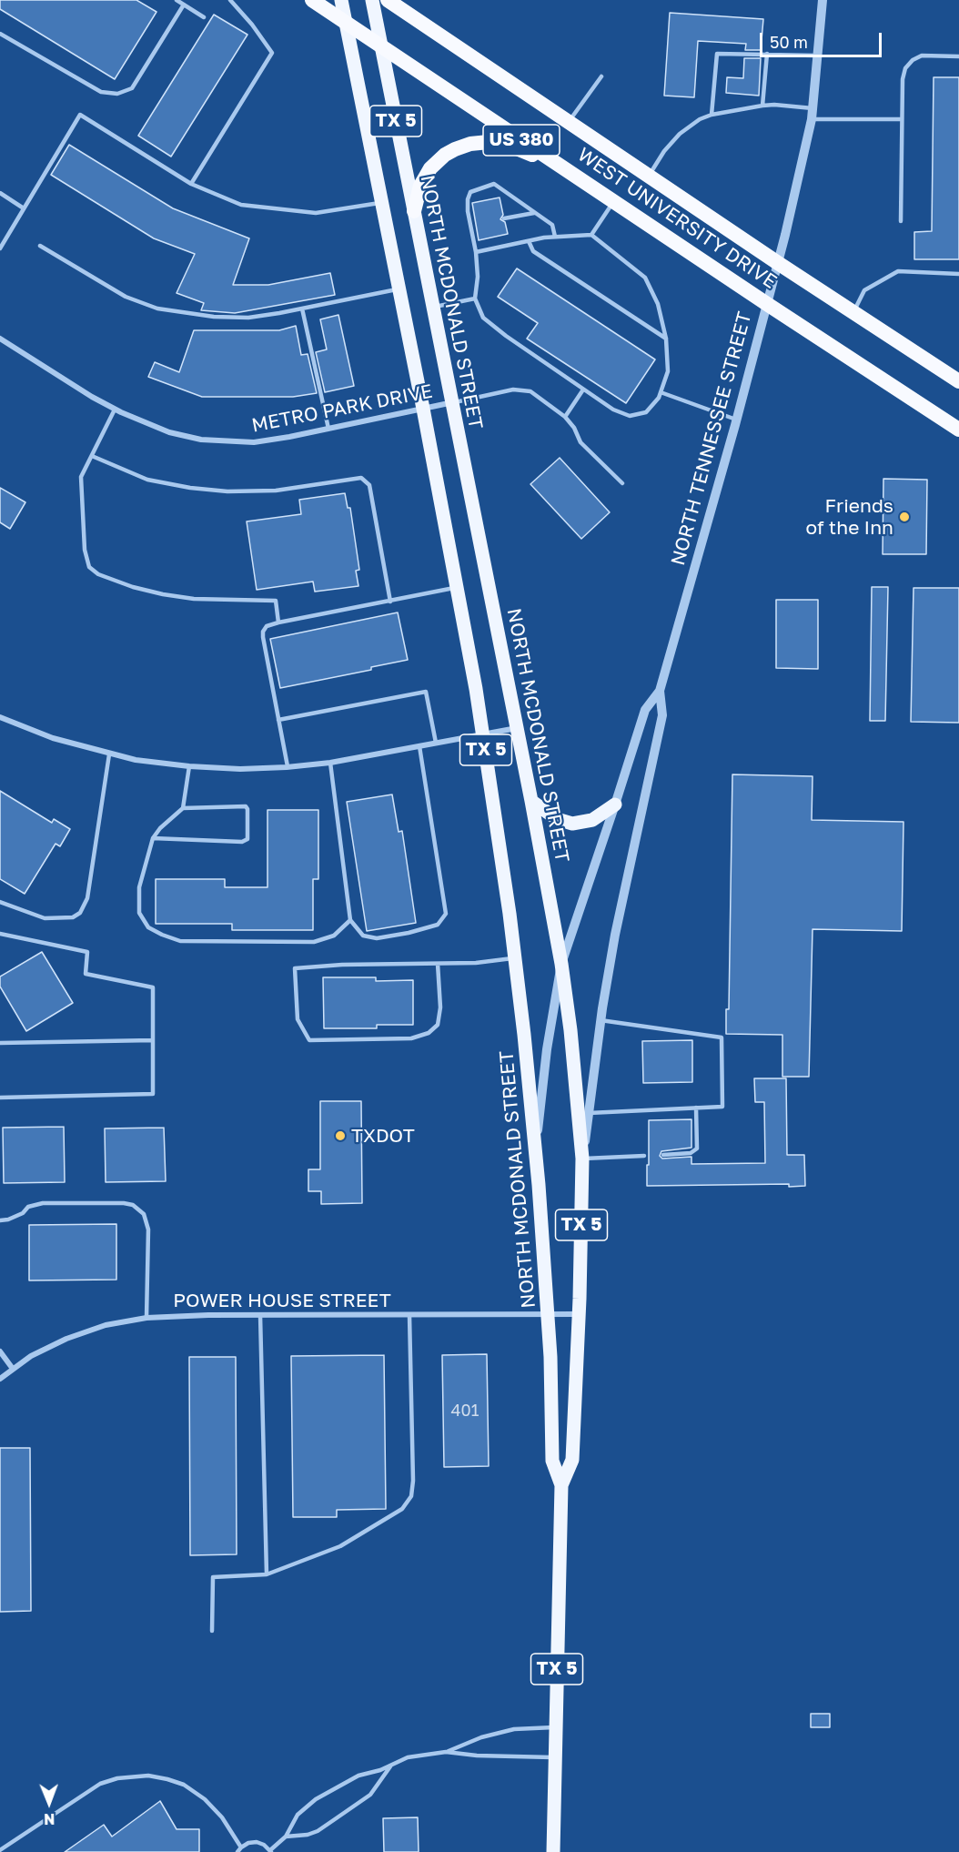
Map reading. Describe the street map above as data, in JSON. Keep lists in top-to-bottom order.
{
  "streets": {
    "highway": ["US 380", "WEST UNIVERSITY DRIVE"],
    "main road": ["TX 5", "NORTH MCDONALD STREET"],
    "street": ["METRO PARK DRIVE", "NORTH TENNESSEE STREET", "POWER HOUSE STREET"]
  },
  "crossings": [
    ["US 380", "WEST UNIVERSITY DRIVE"],
    ["US 380", "NORTH MCDONALD STREET"],
    ["WEST UNIVERSITY DRIVE", "NORTH MCDONALD STREET"],
    ["WEST UNIVERSITY DRIVE", "NORTH TENNESSEE STREET"],
    ["NORTH MCDONALD STREET", "METRO PARK DRIVE"],
    ["NORTH MCDONALD STREET", "POWER HOUSE STREET"]
  ],
  "places": ["Friends of the Inn", "TXDOT"],
  "house_numbers": ["401"],
  "scale_bar": "50 m",
  "north": "bottom"
}
